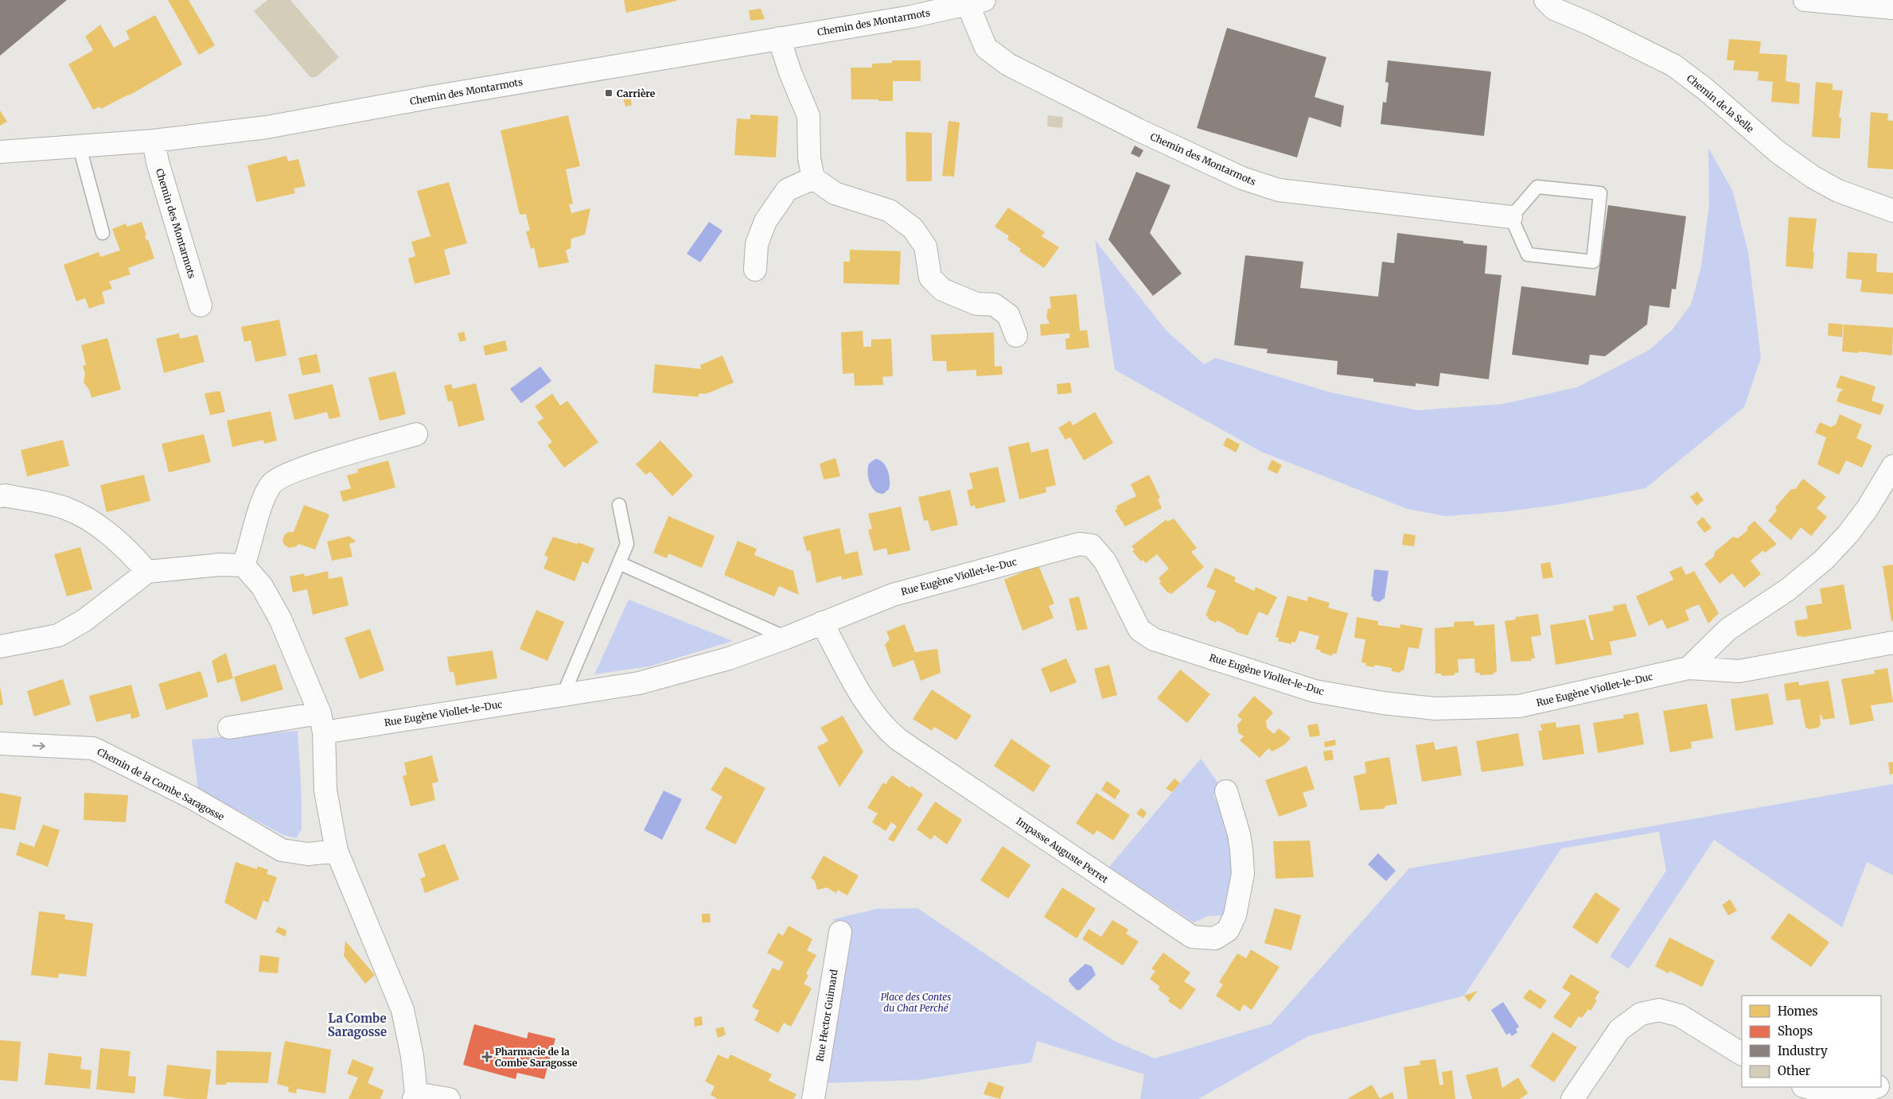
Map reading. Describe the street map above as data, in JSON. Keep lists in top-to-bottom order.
{
  "streets": {
    "street": [
      "Chemin des Montarmots",
      "Chemin de la Selle",
      "Rue Eugène Viollet-le-Duc",
      "Chemin de la Combe Saragosse",
      "Impasse Auguste Perret",
      "Rue Hector Guimard"
    ]
  },
  "crossings": [
    ["Rue Eugène Viollet-le-Duc", "Impasse Auguste Perret"]
  ],
  "one_way": ["Chemin de la Combe Saragosse"],
  "districts": ["La Combe Saragosse"],
  "parks": ["Place des Contes du Chat Perché"],
  "places": {
    "transit": ["Carrière"],
    "health": ["Pharmacie de la Combe Saragosse"]
  },
  "legend": [
    "Homes",
    "Shops",
    "Industry",
    "Other"
  ]
}
